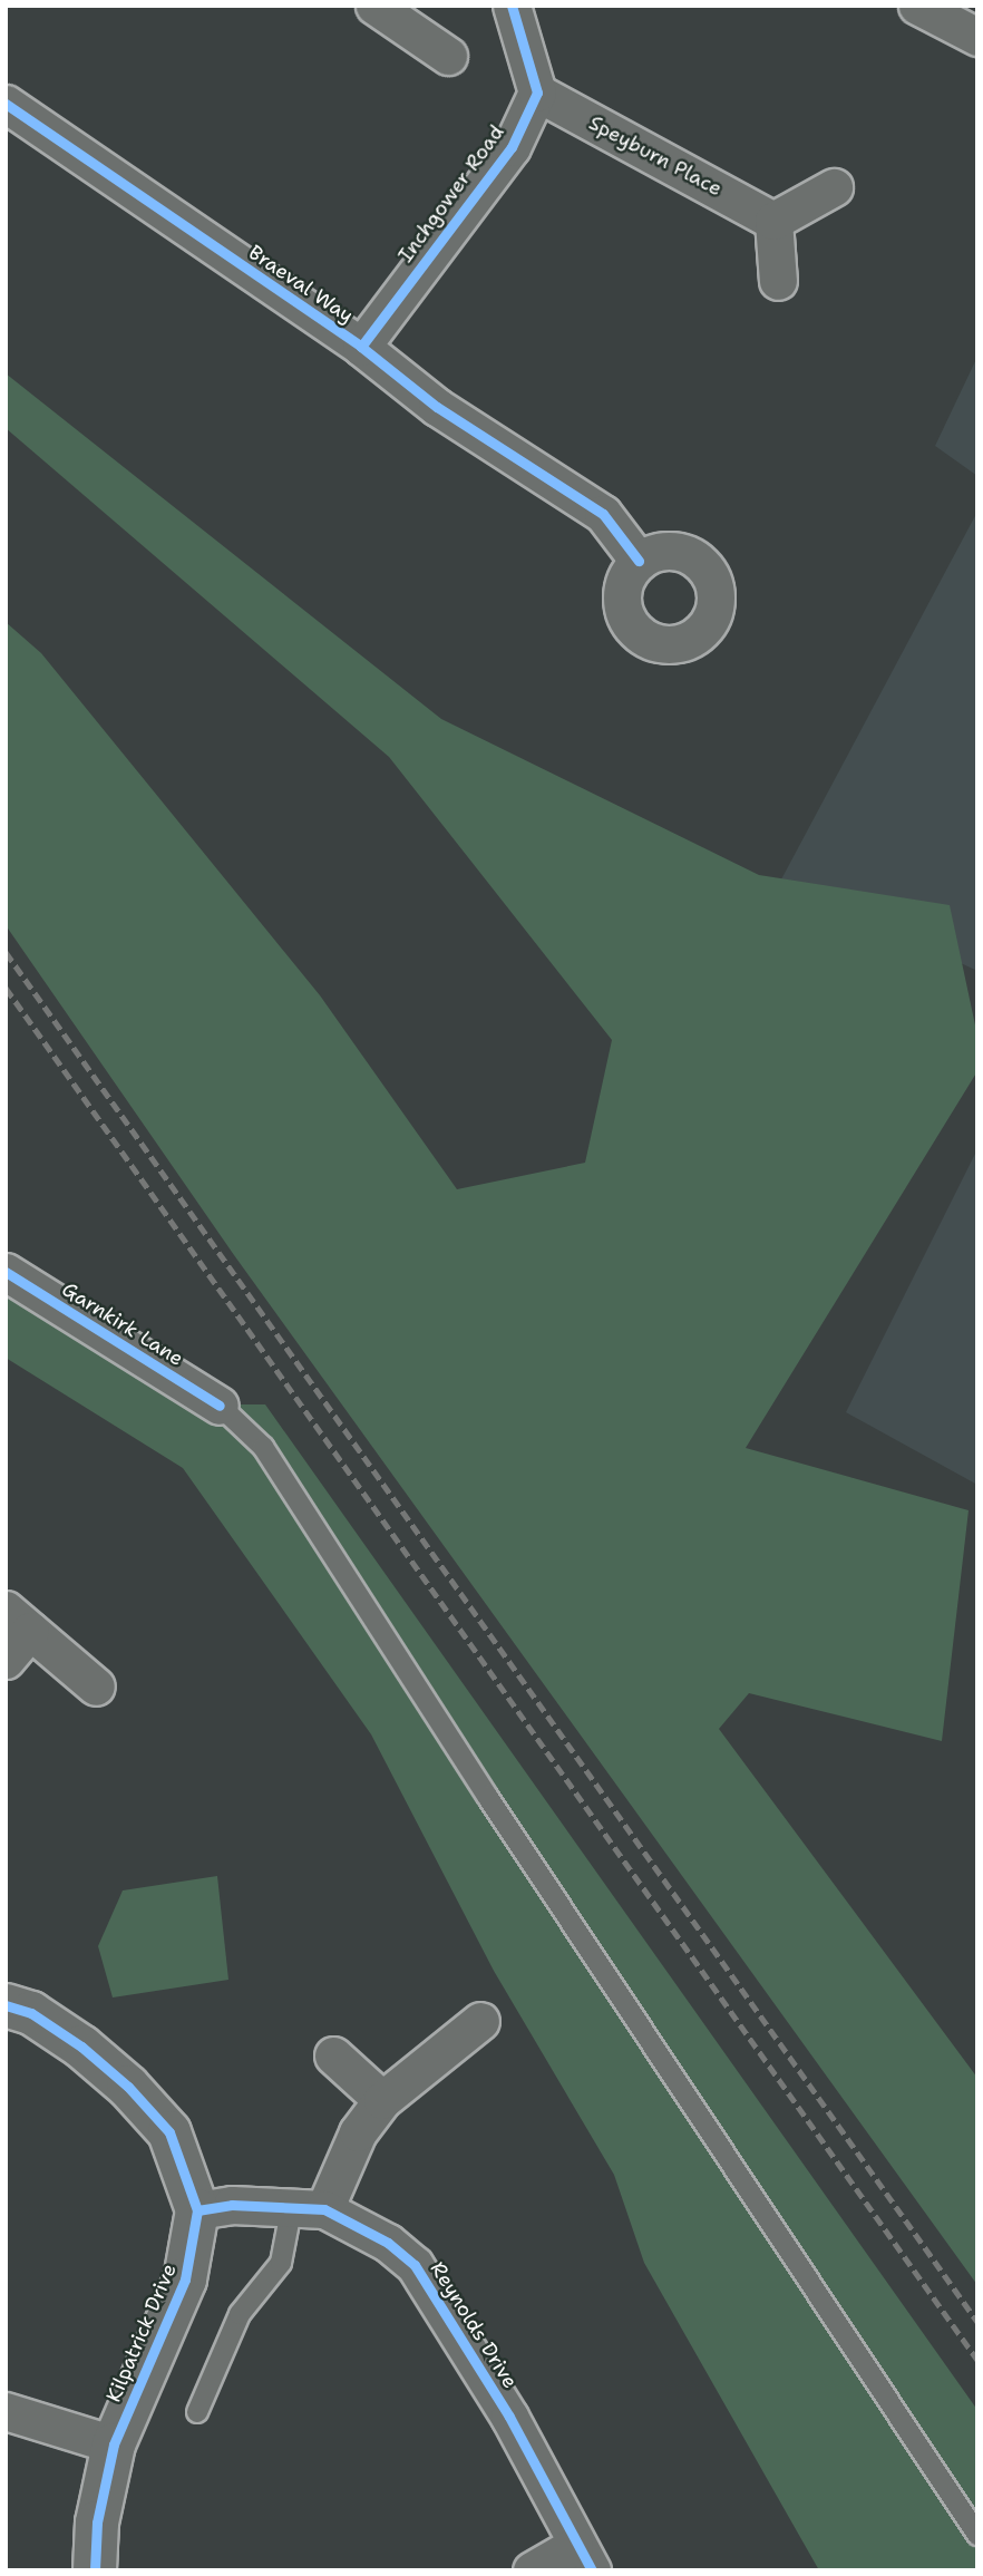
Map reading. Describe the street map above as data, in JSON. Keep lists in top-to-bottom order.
{
  "streets": {
    "street": [
      "Speyburn Place",
      "Inchgower Road",
      "Braeval Way",
      "Garnkirk Lane",
      "Reynolds Drive",
      "Kilpatrick Drive"
    ]
  },
  "crossings": [
    ["Speyburn Place", "Inchgower Road"],
    ["Inchgower Road", "Braeval Way"]
  ]
}
